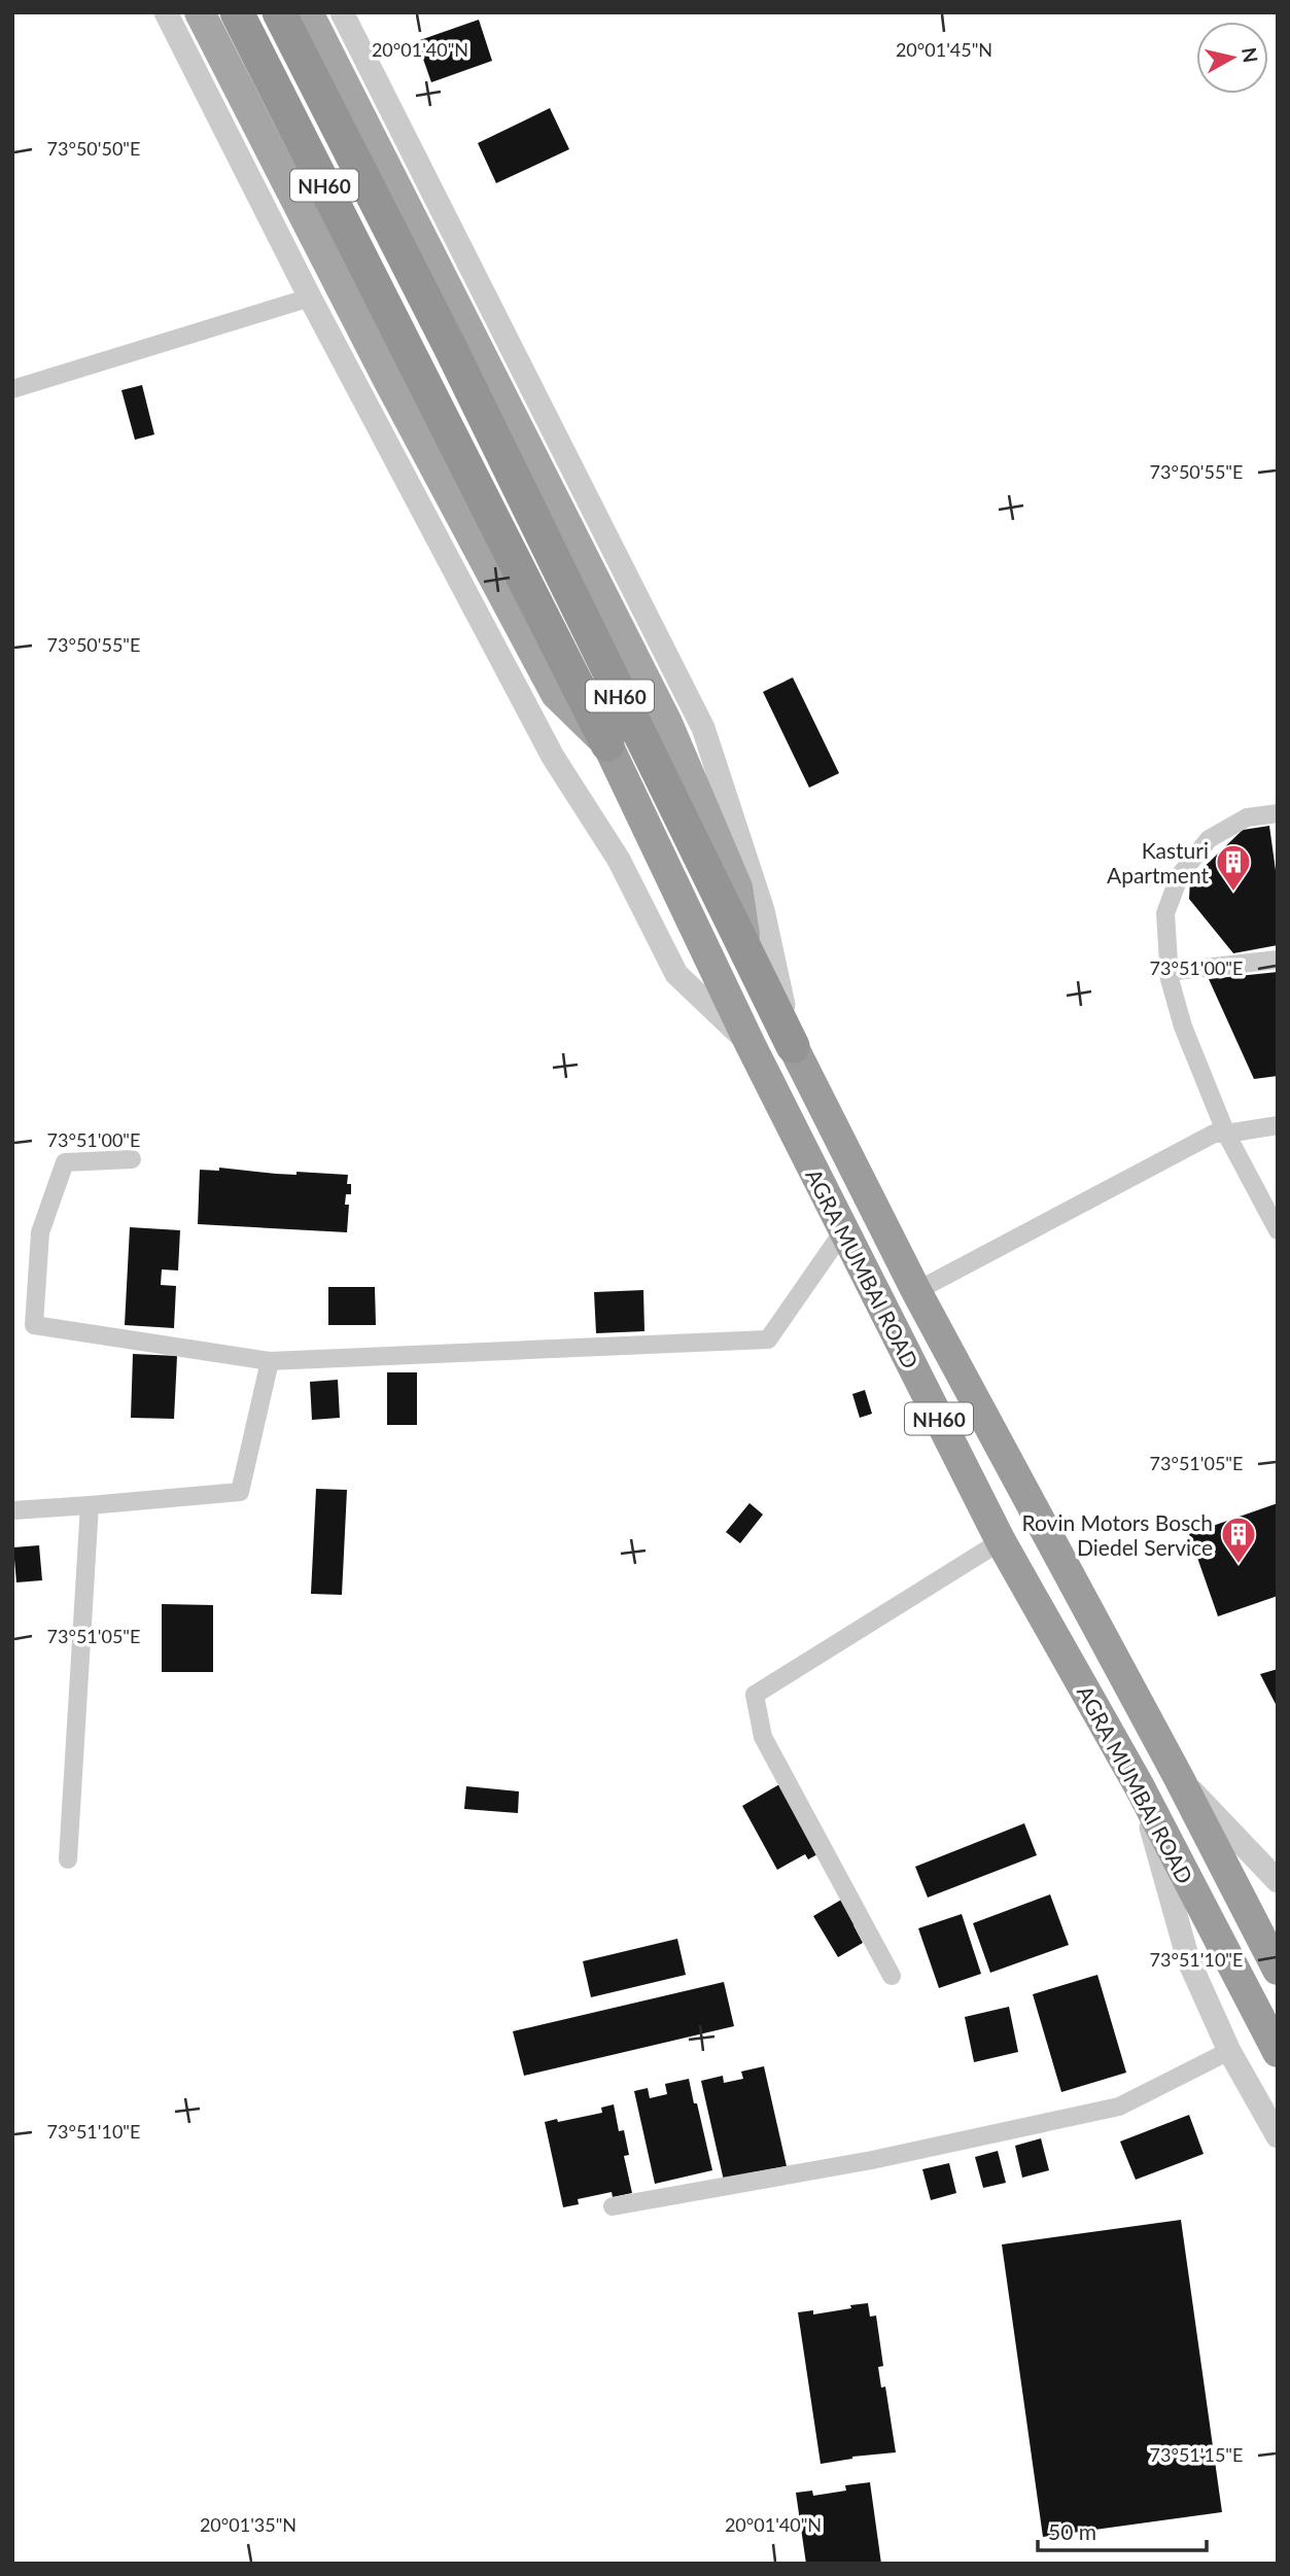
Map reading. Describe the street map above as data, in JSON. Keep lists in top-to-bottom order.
{
  "streets": {
    "highway": ["NH60", "AGRA MUMBAI ROAD"]
  },
  "crossings": [
    ["NH60", "AGRA MUMBAI ROAD"]
  ],
  "places": {
    "building": ["Kasturi Apartment", "Rovin Motors Bosch Diedel Service"]
  },
  "scale_bar": "50 m",
  "north": "right",
  "coordinates": [
    "20°01'40\"N",
    "20°01'45\"N",
    "73°50'50\"E",
    "73°50'55\"E",
    "73°51'00\"E",
    "73°51'05\"E",
    "73°51'10\"E",
    "73°51'15\"E",
    "20°01'35\"N"
  ]
}
